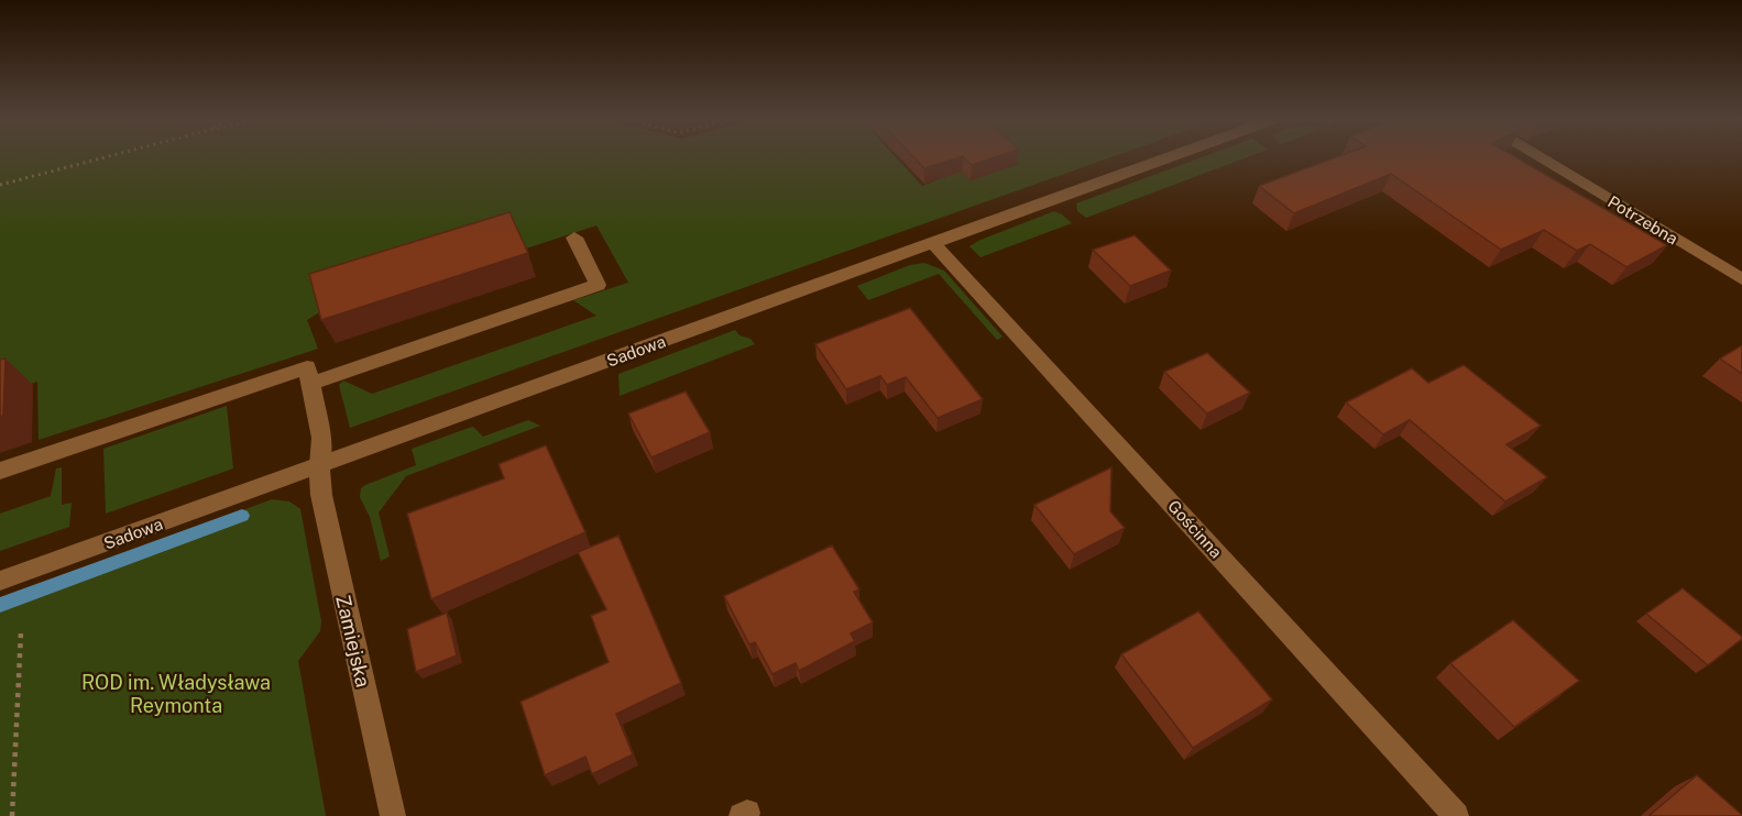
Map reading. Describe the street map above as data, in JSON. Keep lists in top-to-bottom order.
{
  "streets": {
    "street": [
      "Potrzebna",
      "Sadowa",
      "Gościnna",
      "Zamiejska"
    ]
  },
  "crossings": [
    ["Sadowa", "Gościnna"],
    ["Sadowa", "Zamiejska"]
  ],
  "parks": ["ROD im. Władysława Reymonta"]
}
